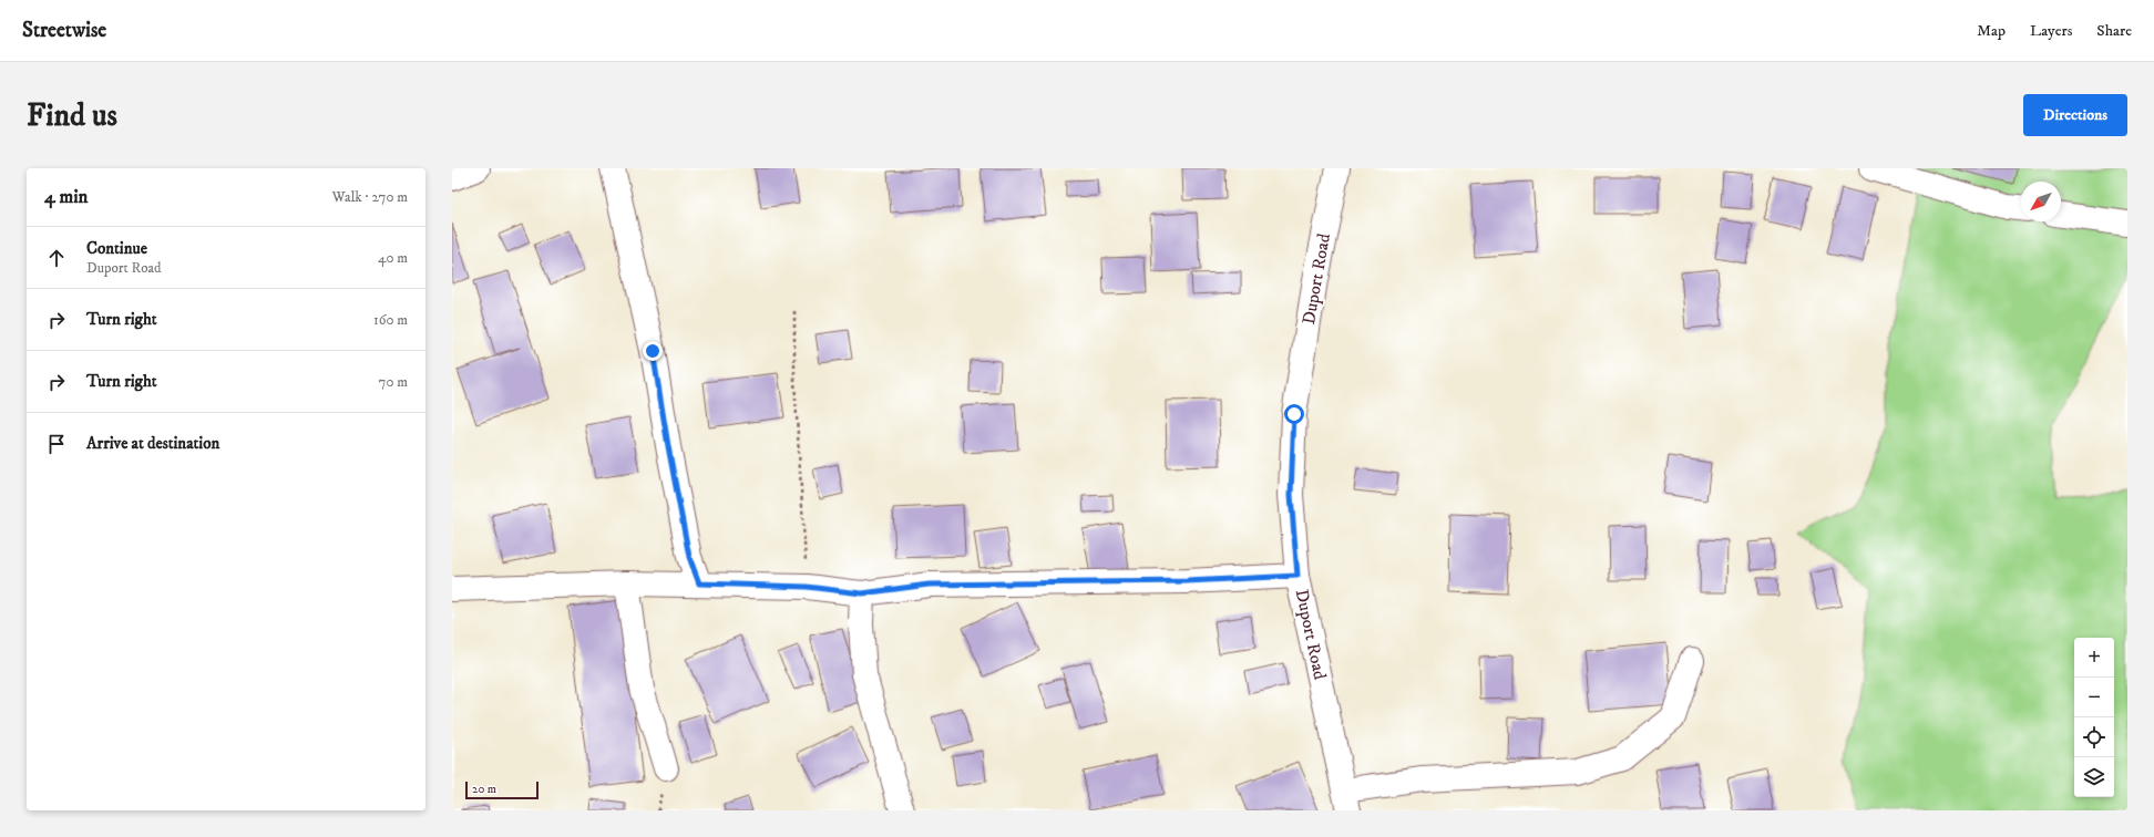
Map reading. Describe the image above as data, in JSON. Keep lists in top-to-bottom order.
{
  "streets": {
    "street": ["Duport Road"]
  },
  "scale_bar": "20 m",
  "north": "bottom left",
  "page": {
    "header": "Streetwise",
    "nav": ["Map", "Layers", "Share"],
    "buttons": "Directions",
    "title": "Find us",
    "heading": ["4 min", "Walk · 270 m"],
    "list": [
      ["Continue", "Duport Road", "40 m"],
      ["Turn right", "160 m"],
      ["Turn right", "70 m"],
      "Arrive at destination"
    ],
    "map_buttons": ["+", "−"],
    "scale": "20 m"
  }
}
